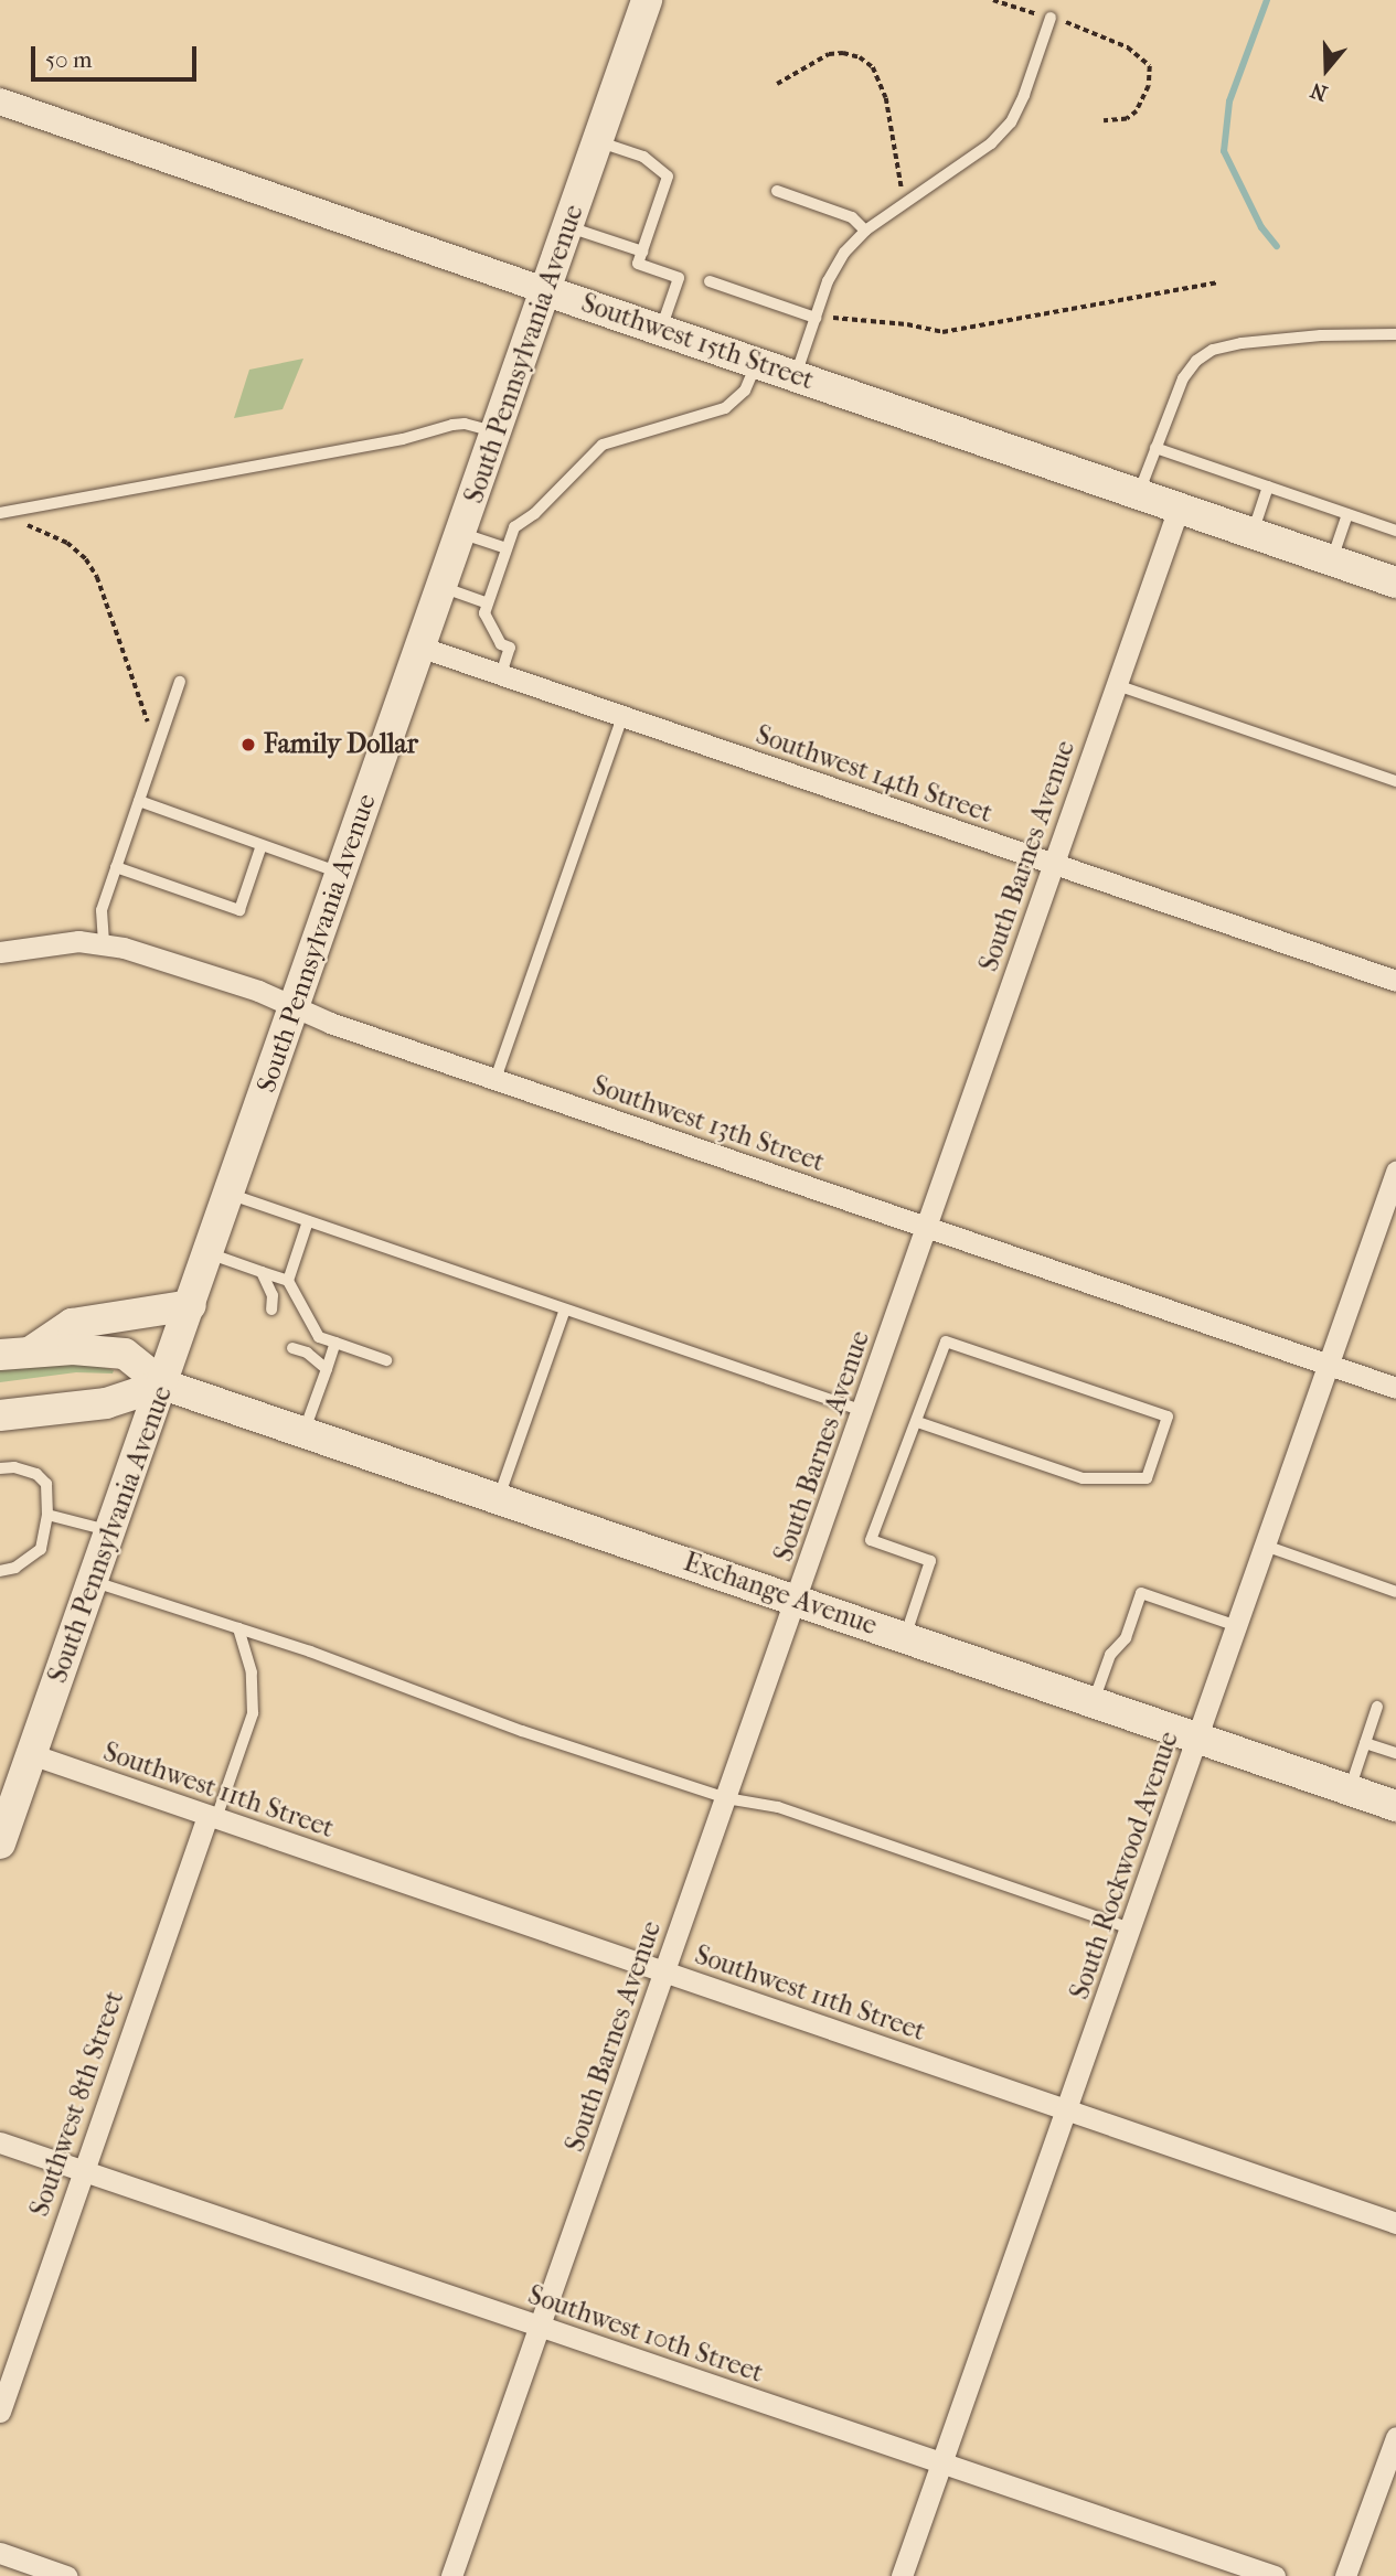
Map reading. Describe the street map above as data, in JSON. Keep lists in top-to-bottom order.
{
  "streets": {
    "main road": ["Southwest 15th Street", "South Pennsylvania Avenue", "Exchange Avenue"],
    "street": [
      "Southwest 14th Street",
      "South Barnes Avenue",
      "Southwest 13th Street",
      "Southwest 11th Street",
      "South Rockwood Avenue",
      "Southwest 8th Street",
      "Southwest 10th Street"
    ]
  },
  "crossings": [
    ["Southwest 15th Street", "South Pennsylvania Avenue"],
    ["Southwest 15th Street", "South Barnes Avenue"],
    ["South Pennsylvania Avenue", "Southwest 14th Street"],
    ["South Pennsylvania Avenue", "Southwest 13th Street"],
    ["South Pennsylvania Avenue", "Exchange Avenue"],
    ["South Pennsylvania Avenue", "Southwest 11th Street"],
    ["Southwest 14th Street", "South Barnes Avenue"],
    ["South Barnes Avenue", "Southwest 13th Street"],
    ["South Barnes Avenue", "Exchange Avenue"],
    ["South Barnes Avenue", "Southwest 11th Street"],
    ["South Barnes Avenue", "Southwest 10th Street"],
    ["Southwest 13th Street", "South Rockwood Avenue"],
    ["Exchange Avenue", "South Rockwood Avenue"],
    ["Southwest 11th Street", "South Rockwood Avenue"],
    ["Southwest 11th Street", "Southwest 8th Street"],
    ["South Rockwood Avenue", "Southwest 10th Street"],
    ["Southwest 8th Street", "Southwest 10th Street"]
  ],
  "places": ["Family Dollar"],
  "scale_bar": "50 m",
  "north": "bottom"
}
